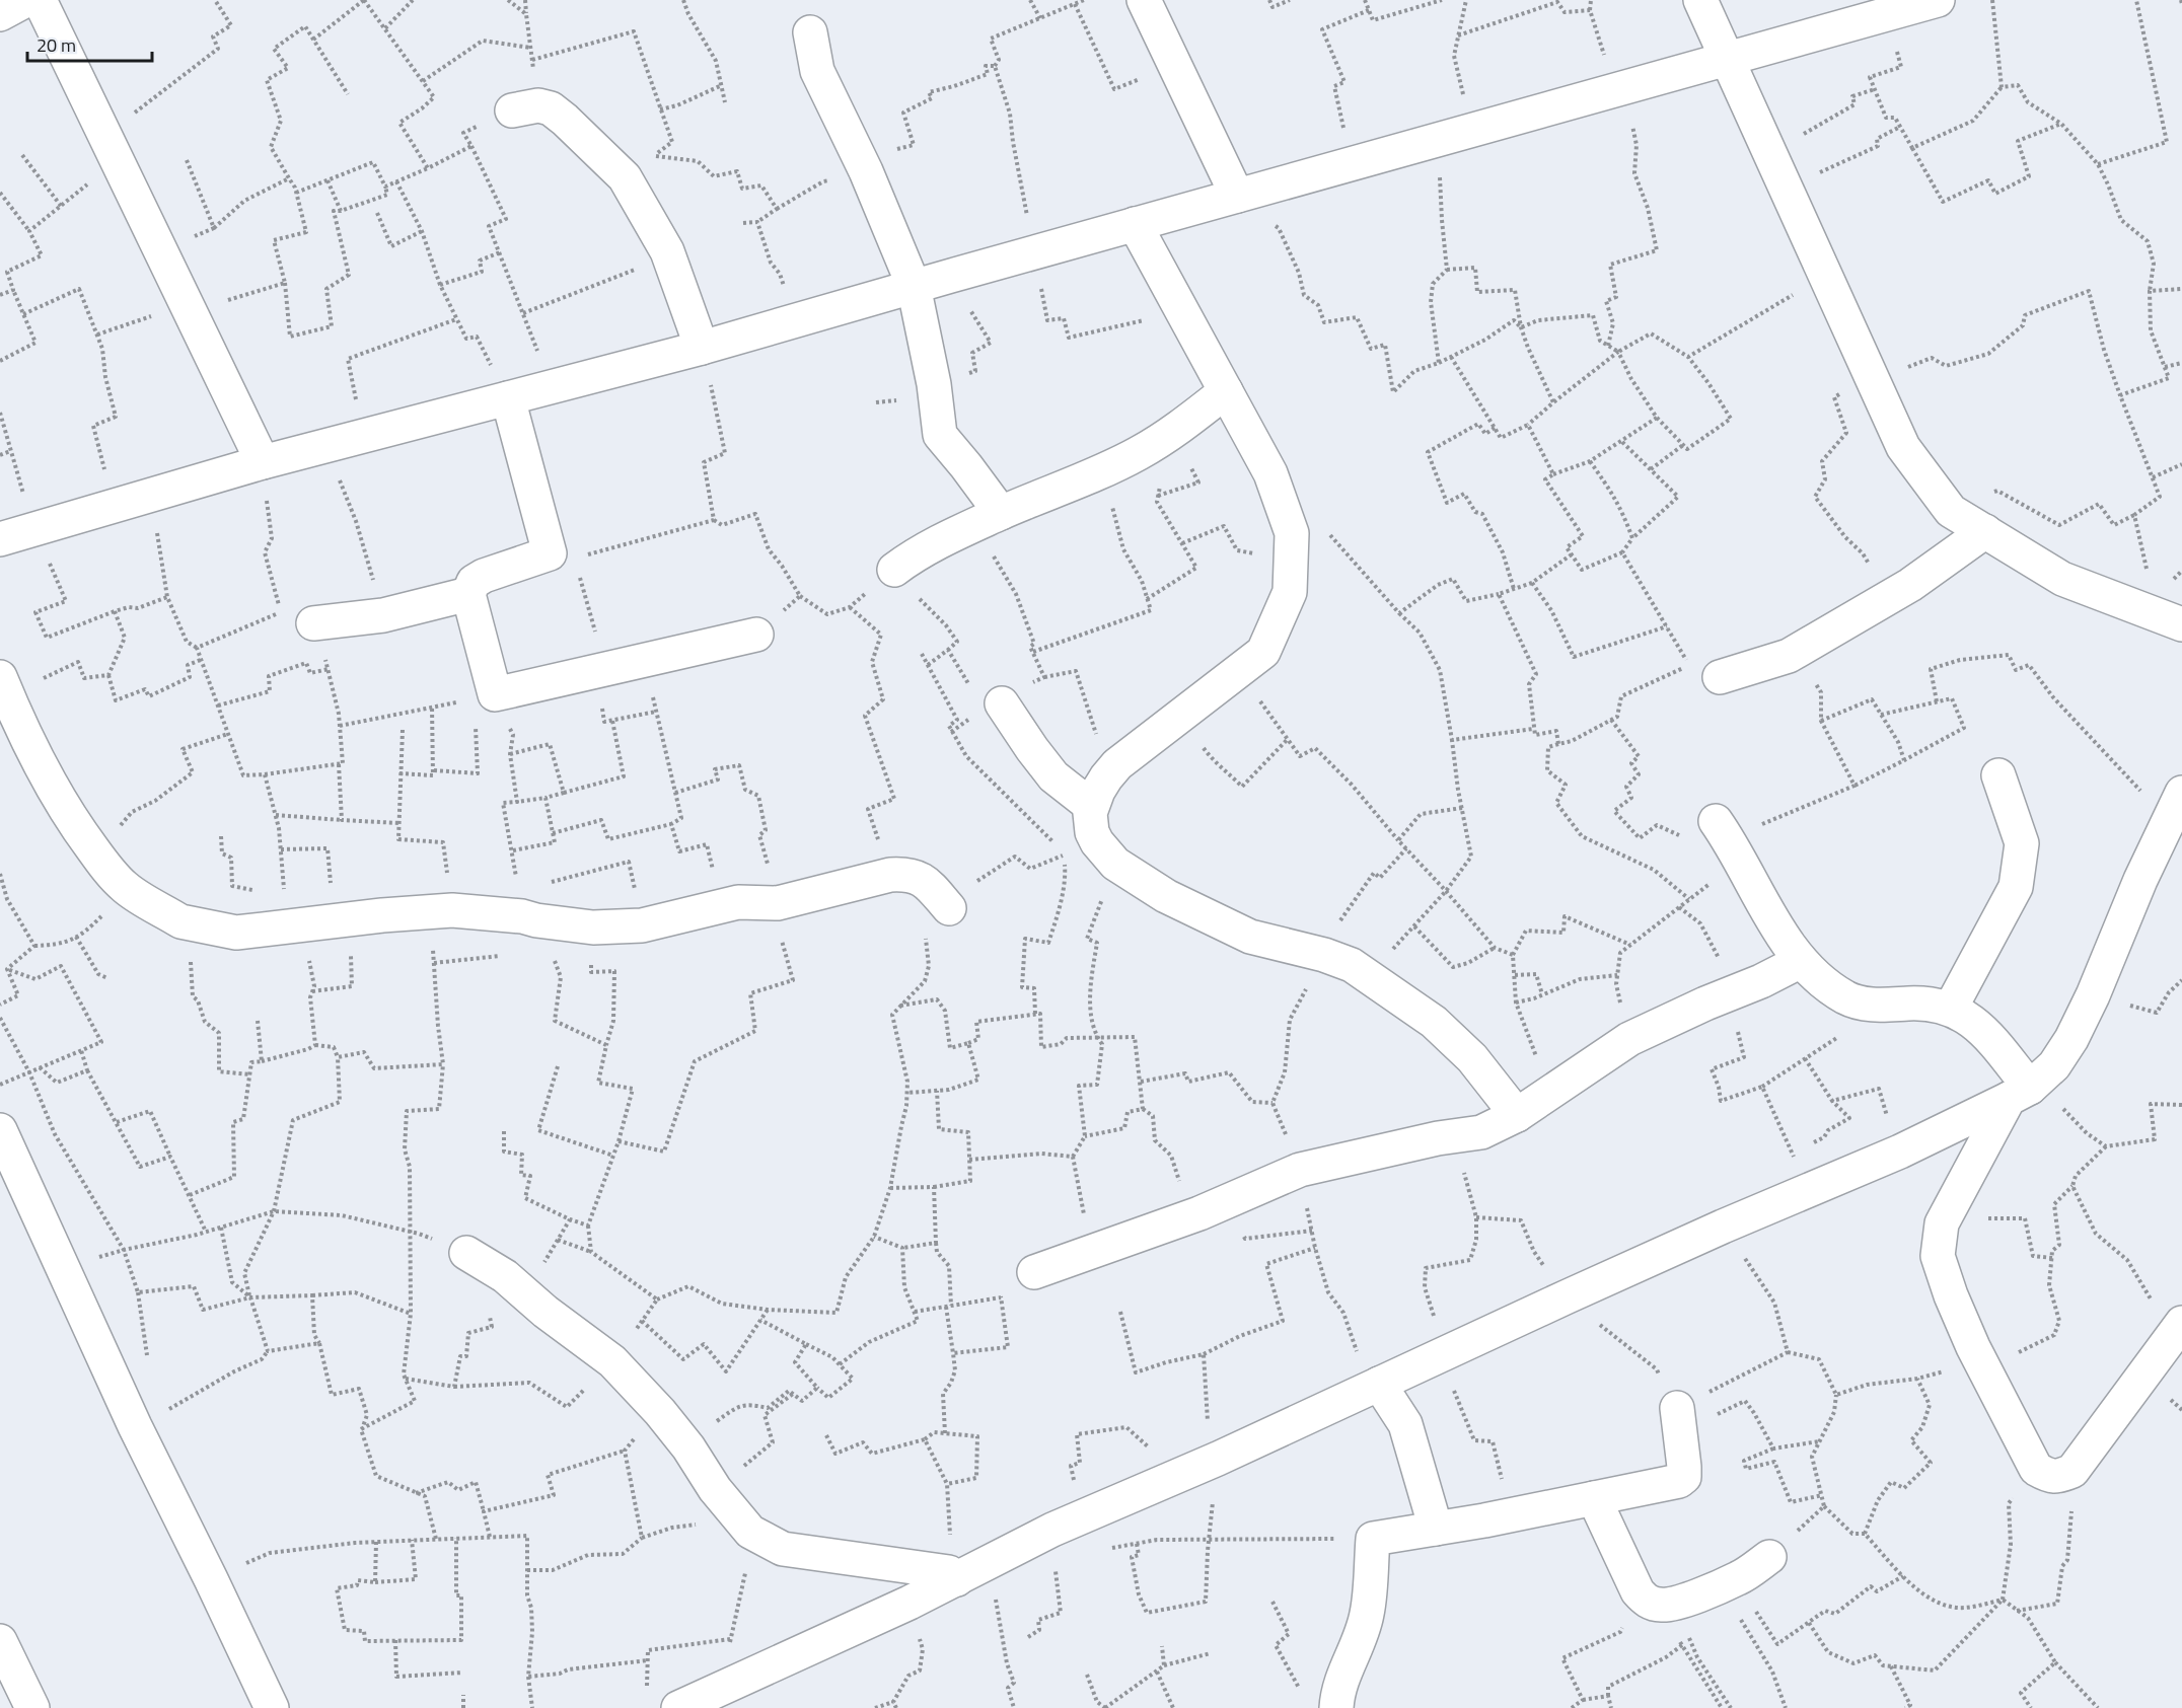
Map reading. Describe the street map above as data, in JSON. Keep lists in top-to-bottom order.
{
  "scale_bar": "20 m"
}
